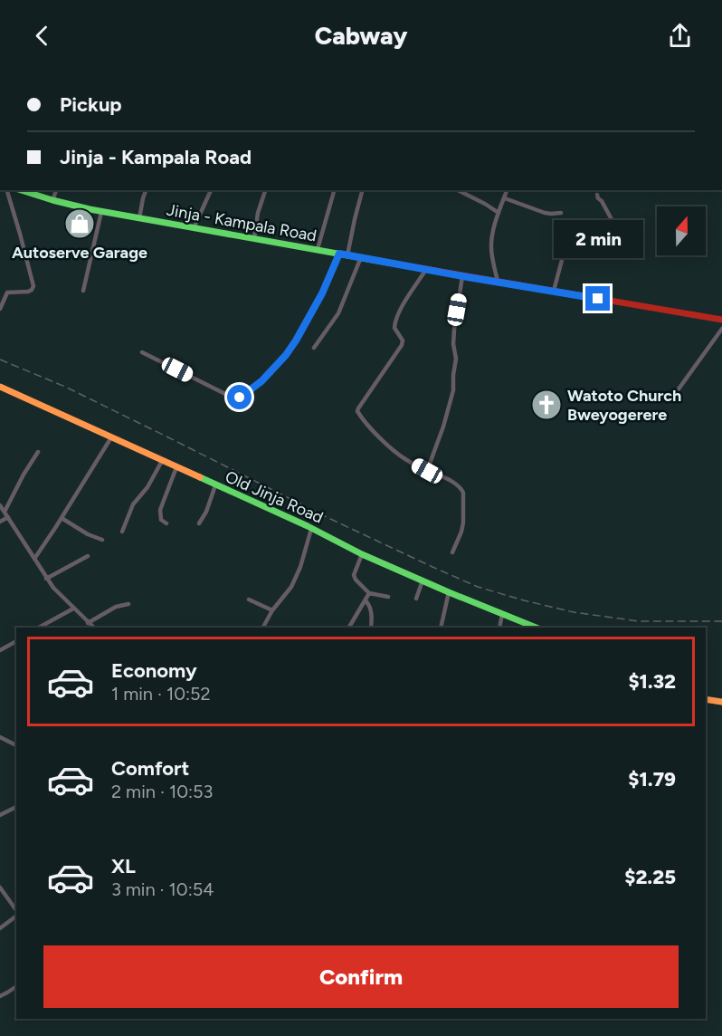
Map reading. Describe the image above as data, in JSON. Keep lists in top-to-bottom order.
{
  "streets": {
    "main road": ["Jinja - Kampala Road", "Old Jinja Road"]
  },
  "places": {
    "shop": ["Autoserve Garage"],
    "church": ["Watoto Church Bweyogerere"]
  },
  "north": "top",
  "page": {
    "header": "Cabway",
    "banner": ["Pickup", "Jinja - Kampala Road"],
    "bubble": "2 min",
    "list": [
      {
        "name": "Economy",
        "note": "1 min · 10:52",
        "value": "$1.32"
      },
      {
        "name": "Comfort",
        "note": "2 min · 10:53",
        "value": "$1.79"
      },
      {
        "name": "XL",
        "note": "3 min · 10:54",
        "value": "$2.25"
      }
    ],
    "buttons": "Confirm"
  }
}
